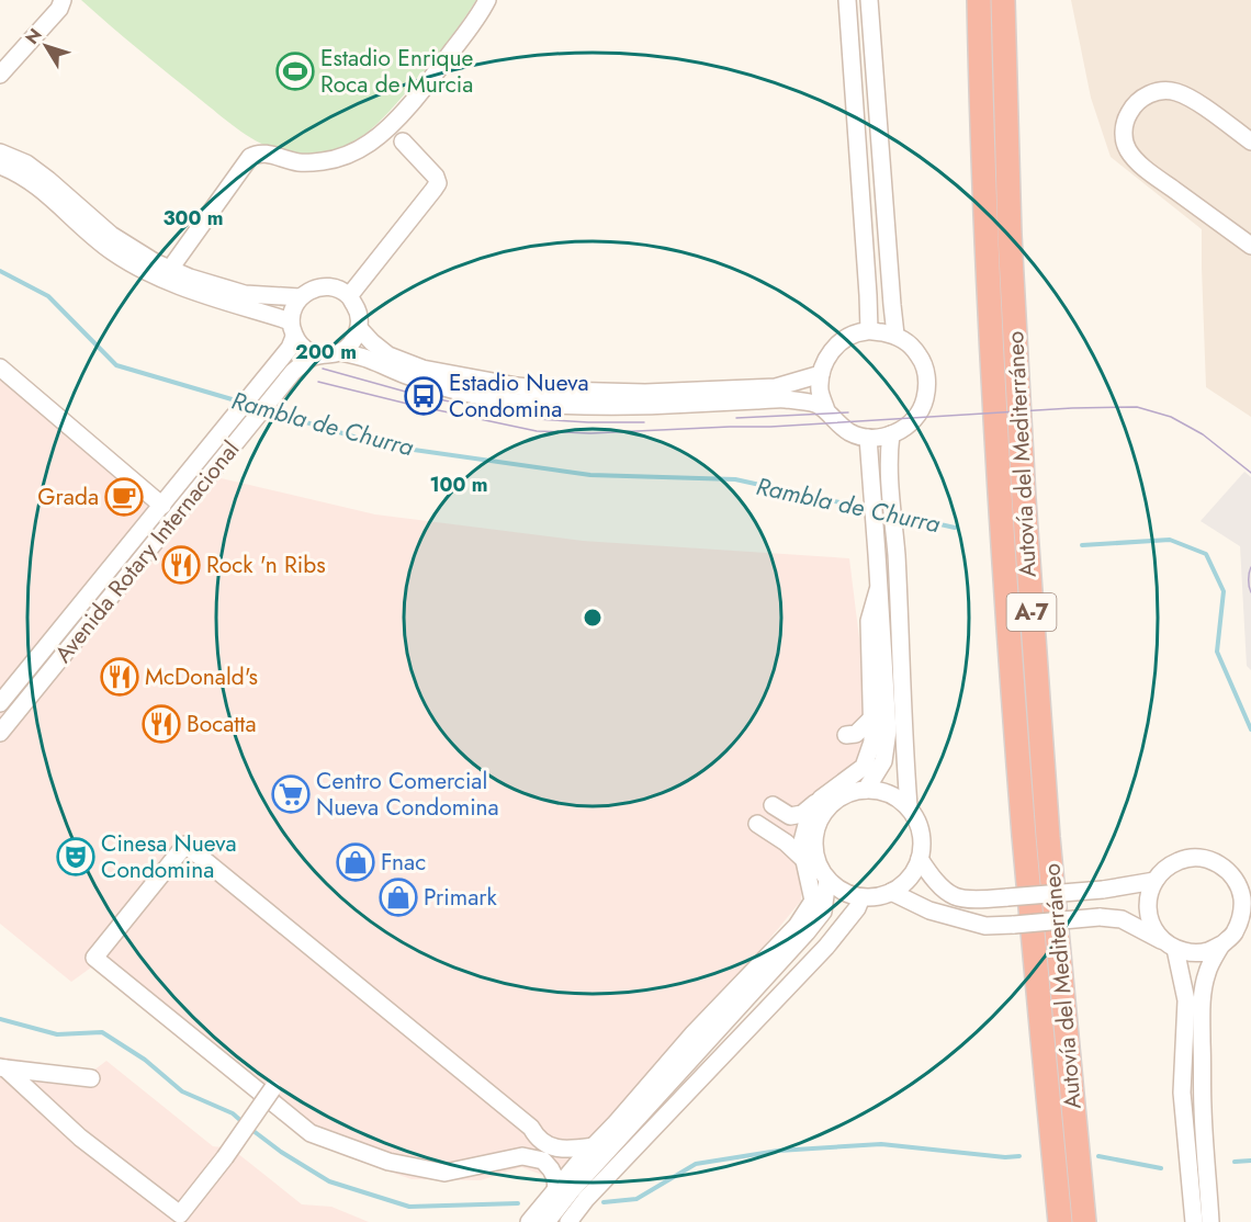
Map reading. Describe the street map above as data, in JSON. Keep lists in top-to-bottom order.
{
  "streets": {
    "highway": ["Autovía del Mediterráneo", "A-7"],
    "street": ["Avenida Rotary Internacional"]
  },
  "water": ["Rambla de Churra"],
  "places": {
    "sports": ["Estadio Enrique Roca de Murcia"],
    "bus stop": ["Estadio Nueva Condomina"],
    "cafe": ["Grada"],
    "restaurant": ["Rock 'n Ribs", "McDonald's", "Bocatta"],
    "supermarket": ["Centro Comercial Nueva Condomina"],
    "theatre": ["Cinesa Nueva Condomina"],
    "shop": ["Fnac", "Primark"]
  },
  "north": "top left",
  "rings": ["300 m", "200 m", "100 m"]
}
